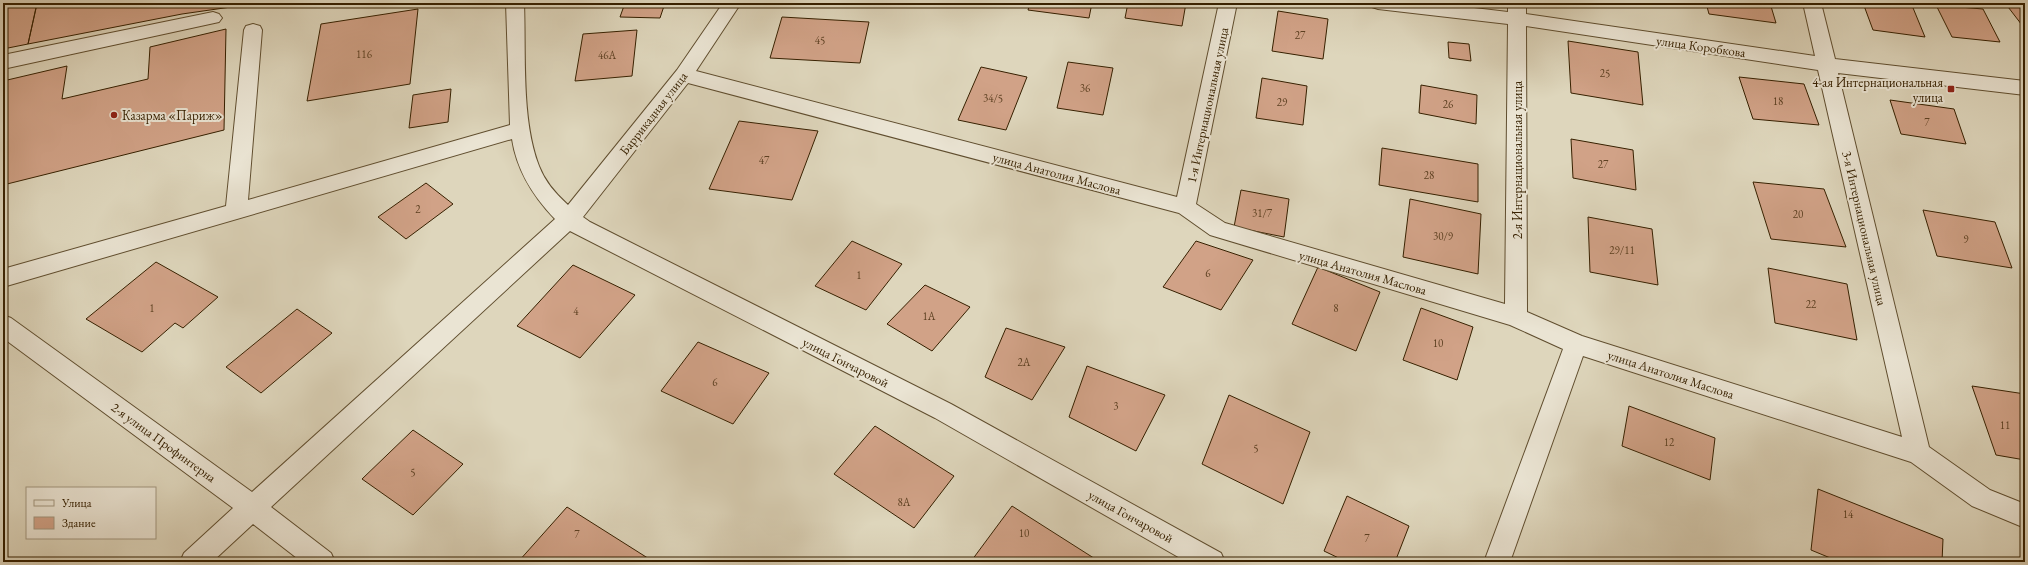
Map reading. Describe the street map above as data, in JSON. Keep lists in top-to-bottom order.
{
  "streets": {
    "street": [
      "улица Коробкова",
      "1-я Интернациональная улица",
      "Баррикадная улица",
      "2-я Интернациональная улица",
      "улица Анатолия Маслова",
      "3-я Интернациональная улица",
      "улица Гончаровой",
      "2-я улица Профинтерна"
    ]
  },
  "crossings": [
    ["улица Коробкова", "2-я Интернациональная улица"],
    ["улица Коробкова", "3-я Интернациональная улица"],
    ["1-я Интернациональная улица", "улица Анатолия Маслова"],
    ["Баррикадная улица", "улица Анатолия Маслова"],
    ["Баррикадная улица", "улица Гончаровой"],
    ["Баррикадная улица", "2-я улица Профинтерна"],
    ["2-я Интернациональная улица", "улица Анатолия Маслова"],
    ["улица Анатолия Маслова", "3-я Интернациональная улица"]
  ],
  "places": {
    "transit": ["4-ая Интернациональная улица"],
    "other": ["Казарма «Париж»"]
  },
  "house_numbers": [
    "27",
    "45",
    "116",
    "46А",
    "25",
    "36",
    "34/5",
    "18",
    "29",
    "26",
    "7",
    "47",
    "27",
    "28",
    "2",
    "31/7",
    "20",
    "30/9",
    "9",
    "29/11",
    "6",
    "1",
    "22",
    "1",
    "8",
    "4",
    "1А",
    "10",
    "2А",
    "6",
    "3",
    "11",
    "12",
    "5",
    "5",
    "8А",
    "14",
    "10",
    "7",
    "7"
  ],
  "legend": ["Улица", "Здание"]
}
